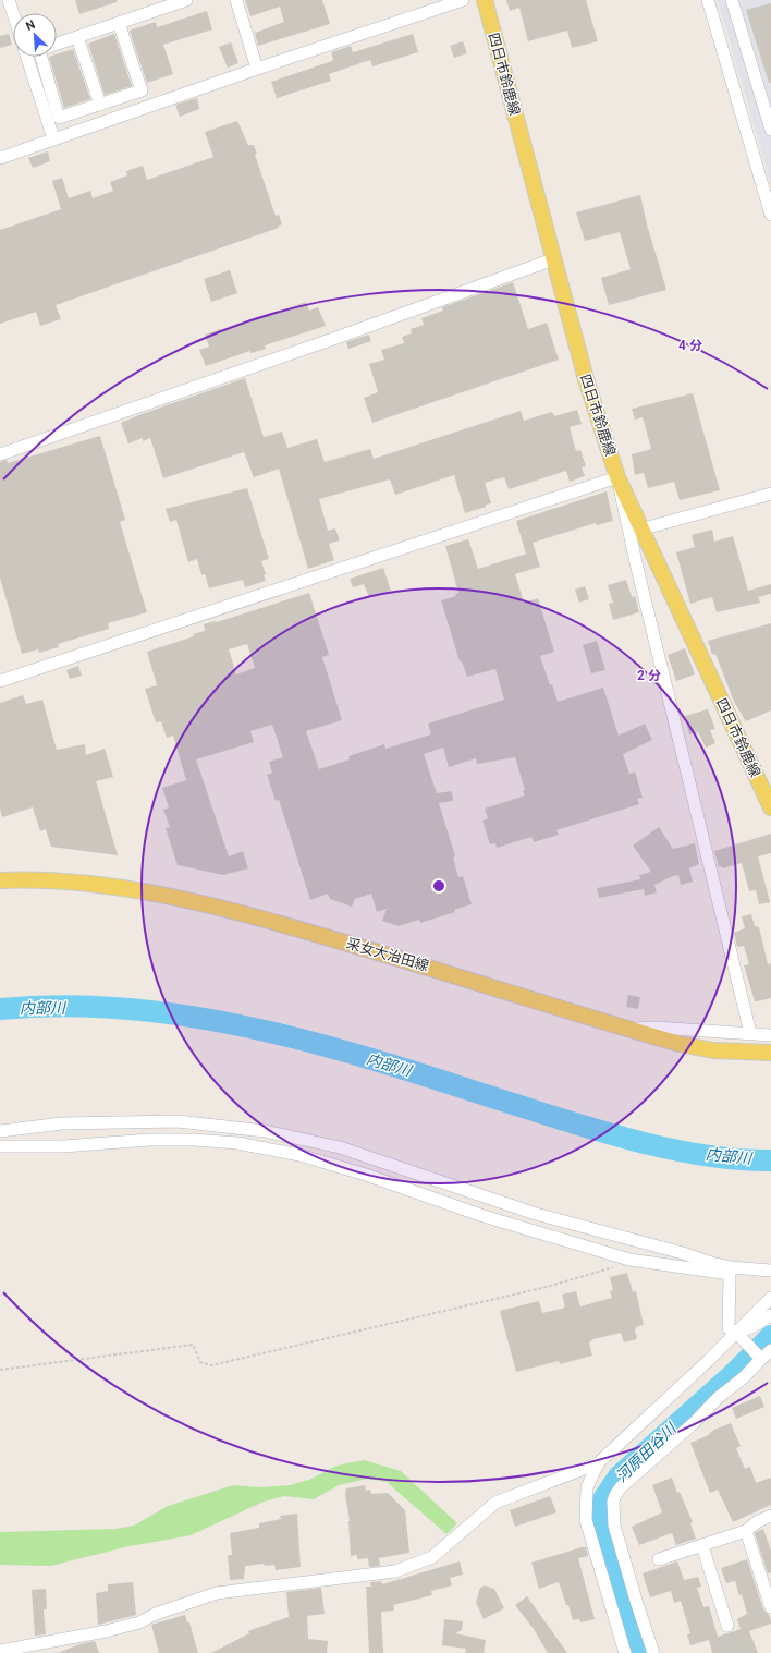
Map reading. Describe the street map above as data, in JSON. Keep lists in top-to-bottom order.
{
  "streets": {
    "main road": ["四日市鈴鹿線", "采女大治田線"]
  },
  "water": ["内部川", "河原田谷川"],
  "north": "top left",
  "rings": ["4 分", "2 分"]
}
